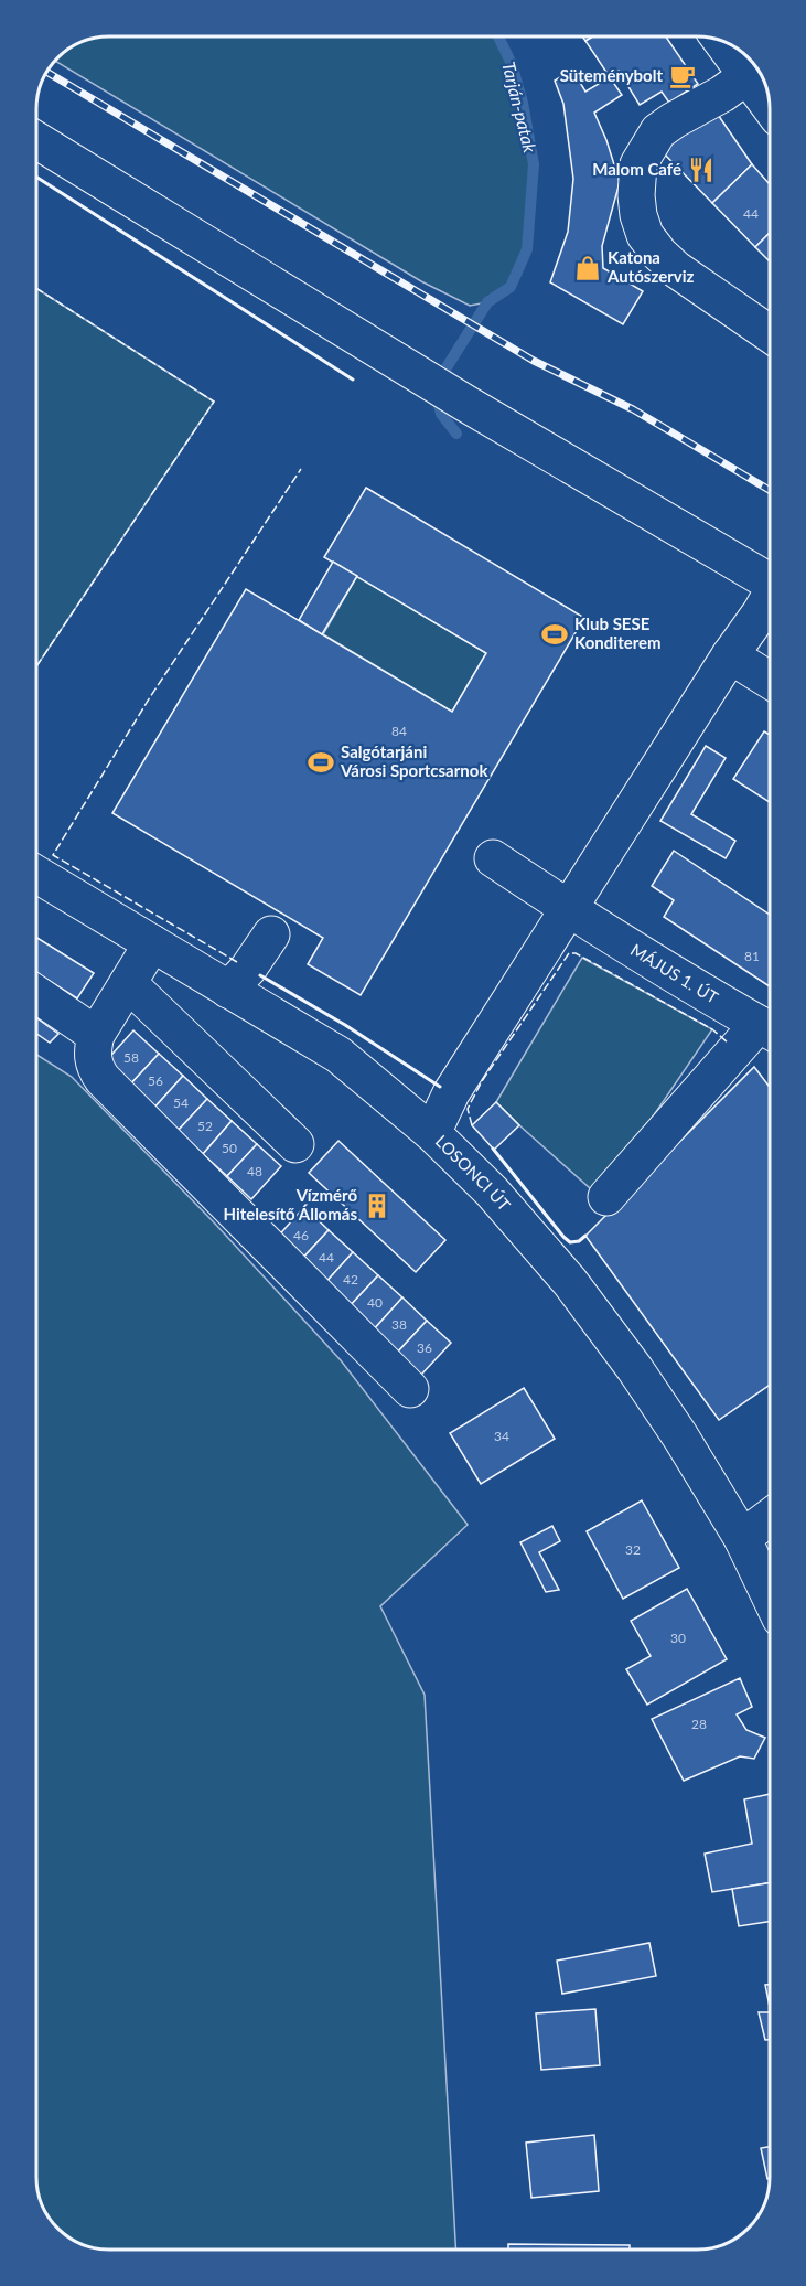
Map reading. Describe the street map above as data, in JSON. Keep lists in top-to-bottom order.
{
  "streets": {
    "street": ["MÁJUS 1. ÚT", "LOSONCI ÚT"]
  },
  "water": ["Tarján-patak"],
  "places": {
    "cafe": ["Süteménybolt"],
    "restaurant": ["Malom Café"],
    "shop": ["Katona Autószerviz"],
    "sports": ["Klub SESE Konditerem", "Salgótarjáni Városi Sportcsarnok"],
    "building": ["Vízmérő Hitelesítő Állomás"]
  },
  "house_numbers": [
    "44",
    "84",
    "81",
    "58",
    "56",
    "54",
    "52",
    "50",
    "48",
    "46",
    "44",
    "42",
    "40",
    "38",
    "36",
    "34",
    "32",
    "30",
    "28"
  ]
}
